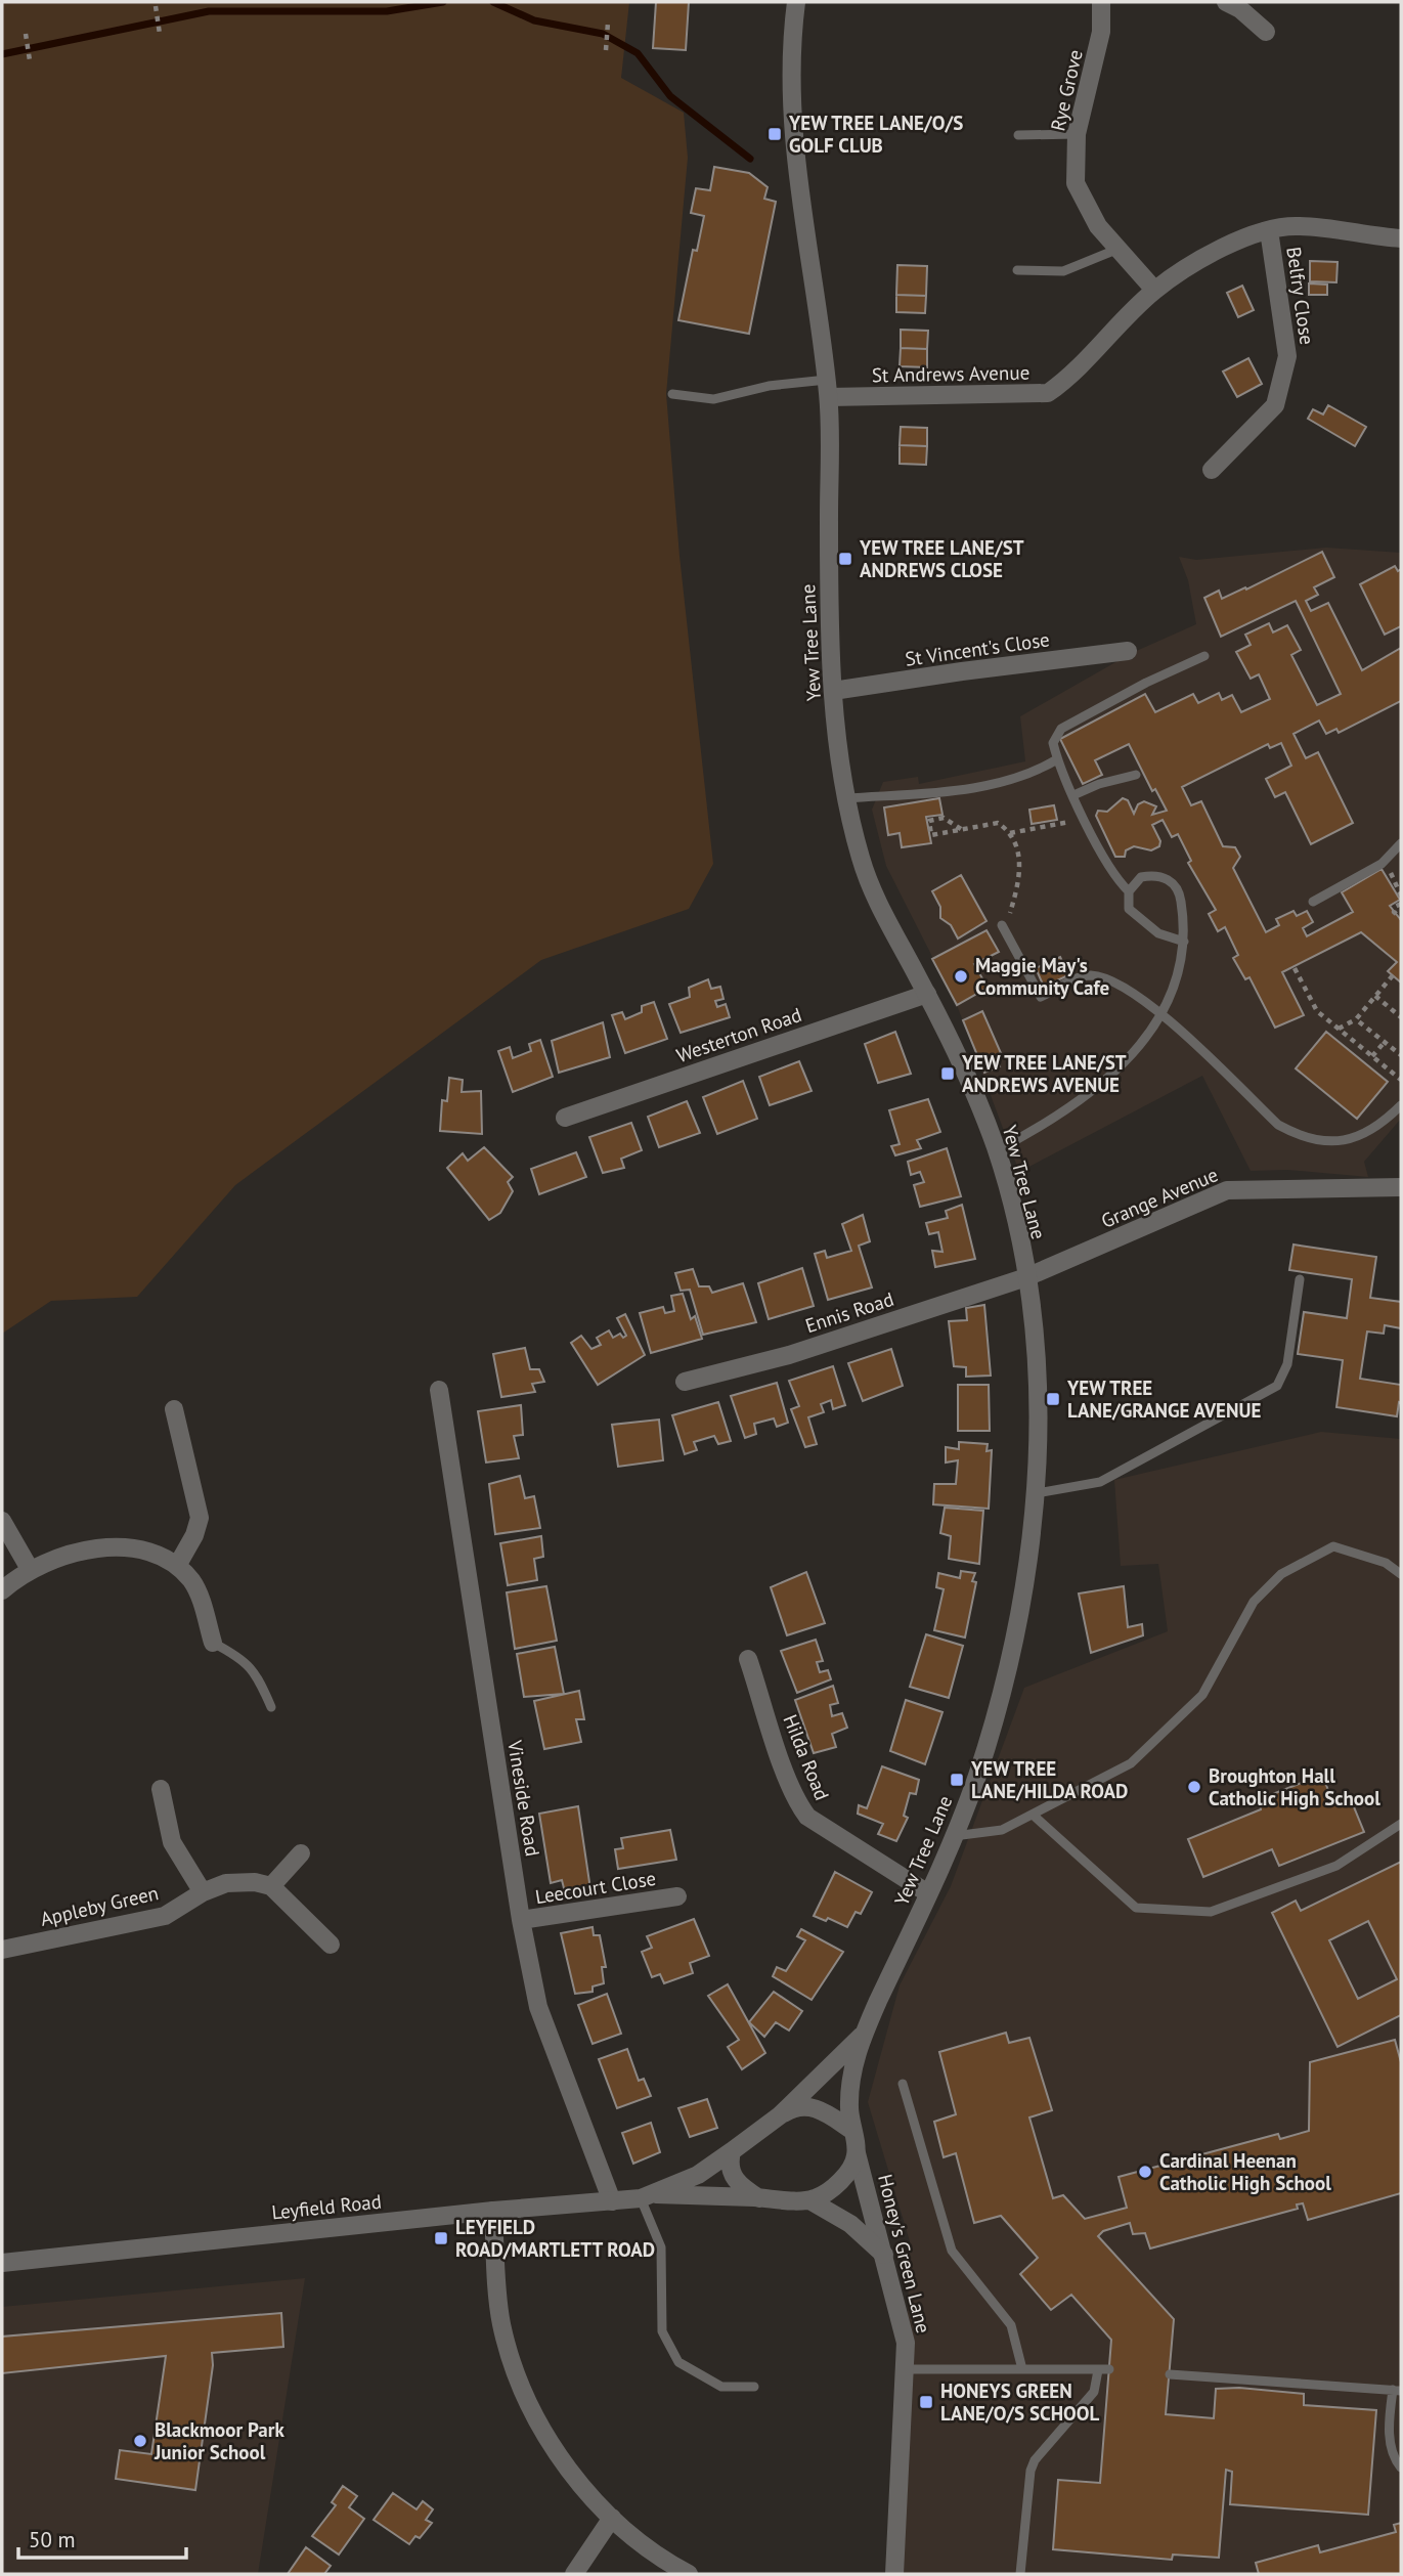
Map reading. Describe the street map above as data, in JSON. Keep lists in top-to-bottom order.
{
  "streets": {
    "street": [
      "Rye Grove",
      "Belfry Close",
      "St Andrews Avenue",
      "Yew Tree Lane",
      "St Vincent's Close",
      "Westerton Road",
      "Grange Avenue",
      "Ennis Road",
      "Hilda Road",
      "Vineside Road",
      "Leecourt Close",
      "Appleby Green",
      "Leyfield Road",
      "Honey's Green Lane"
    ]
  },
  "crossings": [
    ["Rye Grove", "St Andrews Avenue"],
    ["Belfry Close", "St Andrews Avenue"],
    ["St Andrews Avenue", "Yew Tree Lane"],
    ["Yew Tree Lane", "St Vincent's Close"],
    ["Yew Tree Lane", "Westerton Road"],
    ["Yew Tree Lane", "Grange Avenue"],
    ["Yew Tree Lane", "Ennis Road"],
    ["Yew Tree Lane", "Hilda Road"],
    ["Yew Tree Lane", "Leyfield Road"],
    ["Yew Tree Lane", "Honey's Green Lane"],
    ["Grange Avenue", "Ennis Road"],
    ["Vineside Road", "Leecourt Close"],
    ["Vineside Road", "Leyfield Road"],
    ["Leyfield Road", "Honey's Green Lane"]
  ],
  "places": {
    "transit": [
      "YEW TREE LANE/O/S GOLF CLUB",
      "YEW TREE LANE/ST ANDREWS CLOSE",
      "YEW TREE LANE/ST ANDREWS AVENUE",
      "YEW TREE LANE/GRANGE AVENUE",
      "YEW TREE LANE/HILDA ROAD",
      "LEYFIELD ROAD/MARTLETT ROAD",
      "HONEYS GREEN LANE/O/S SCHOOL"
    ],
    "other": [
      "Maggie May's Community Cafe",
      "Broughton Hall Catholic High School",
      "Cardinal Heenan Catholic High School",
      "Blackmoor Park Junior School"
    ]
  },
  "scale_bar": "50 m"
}
